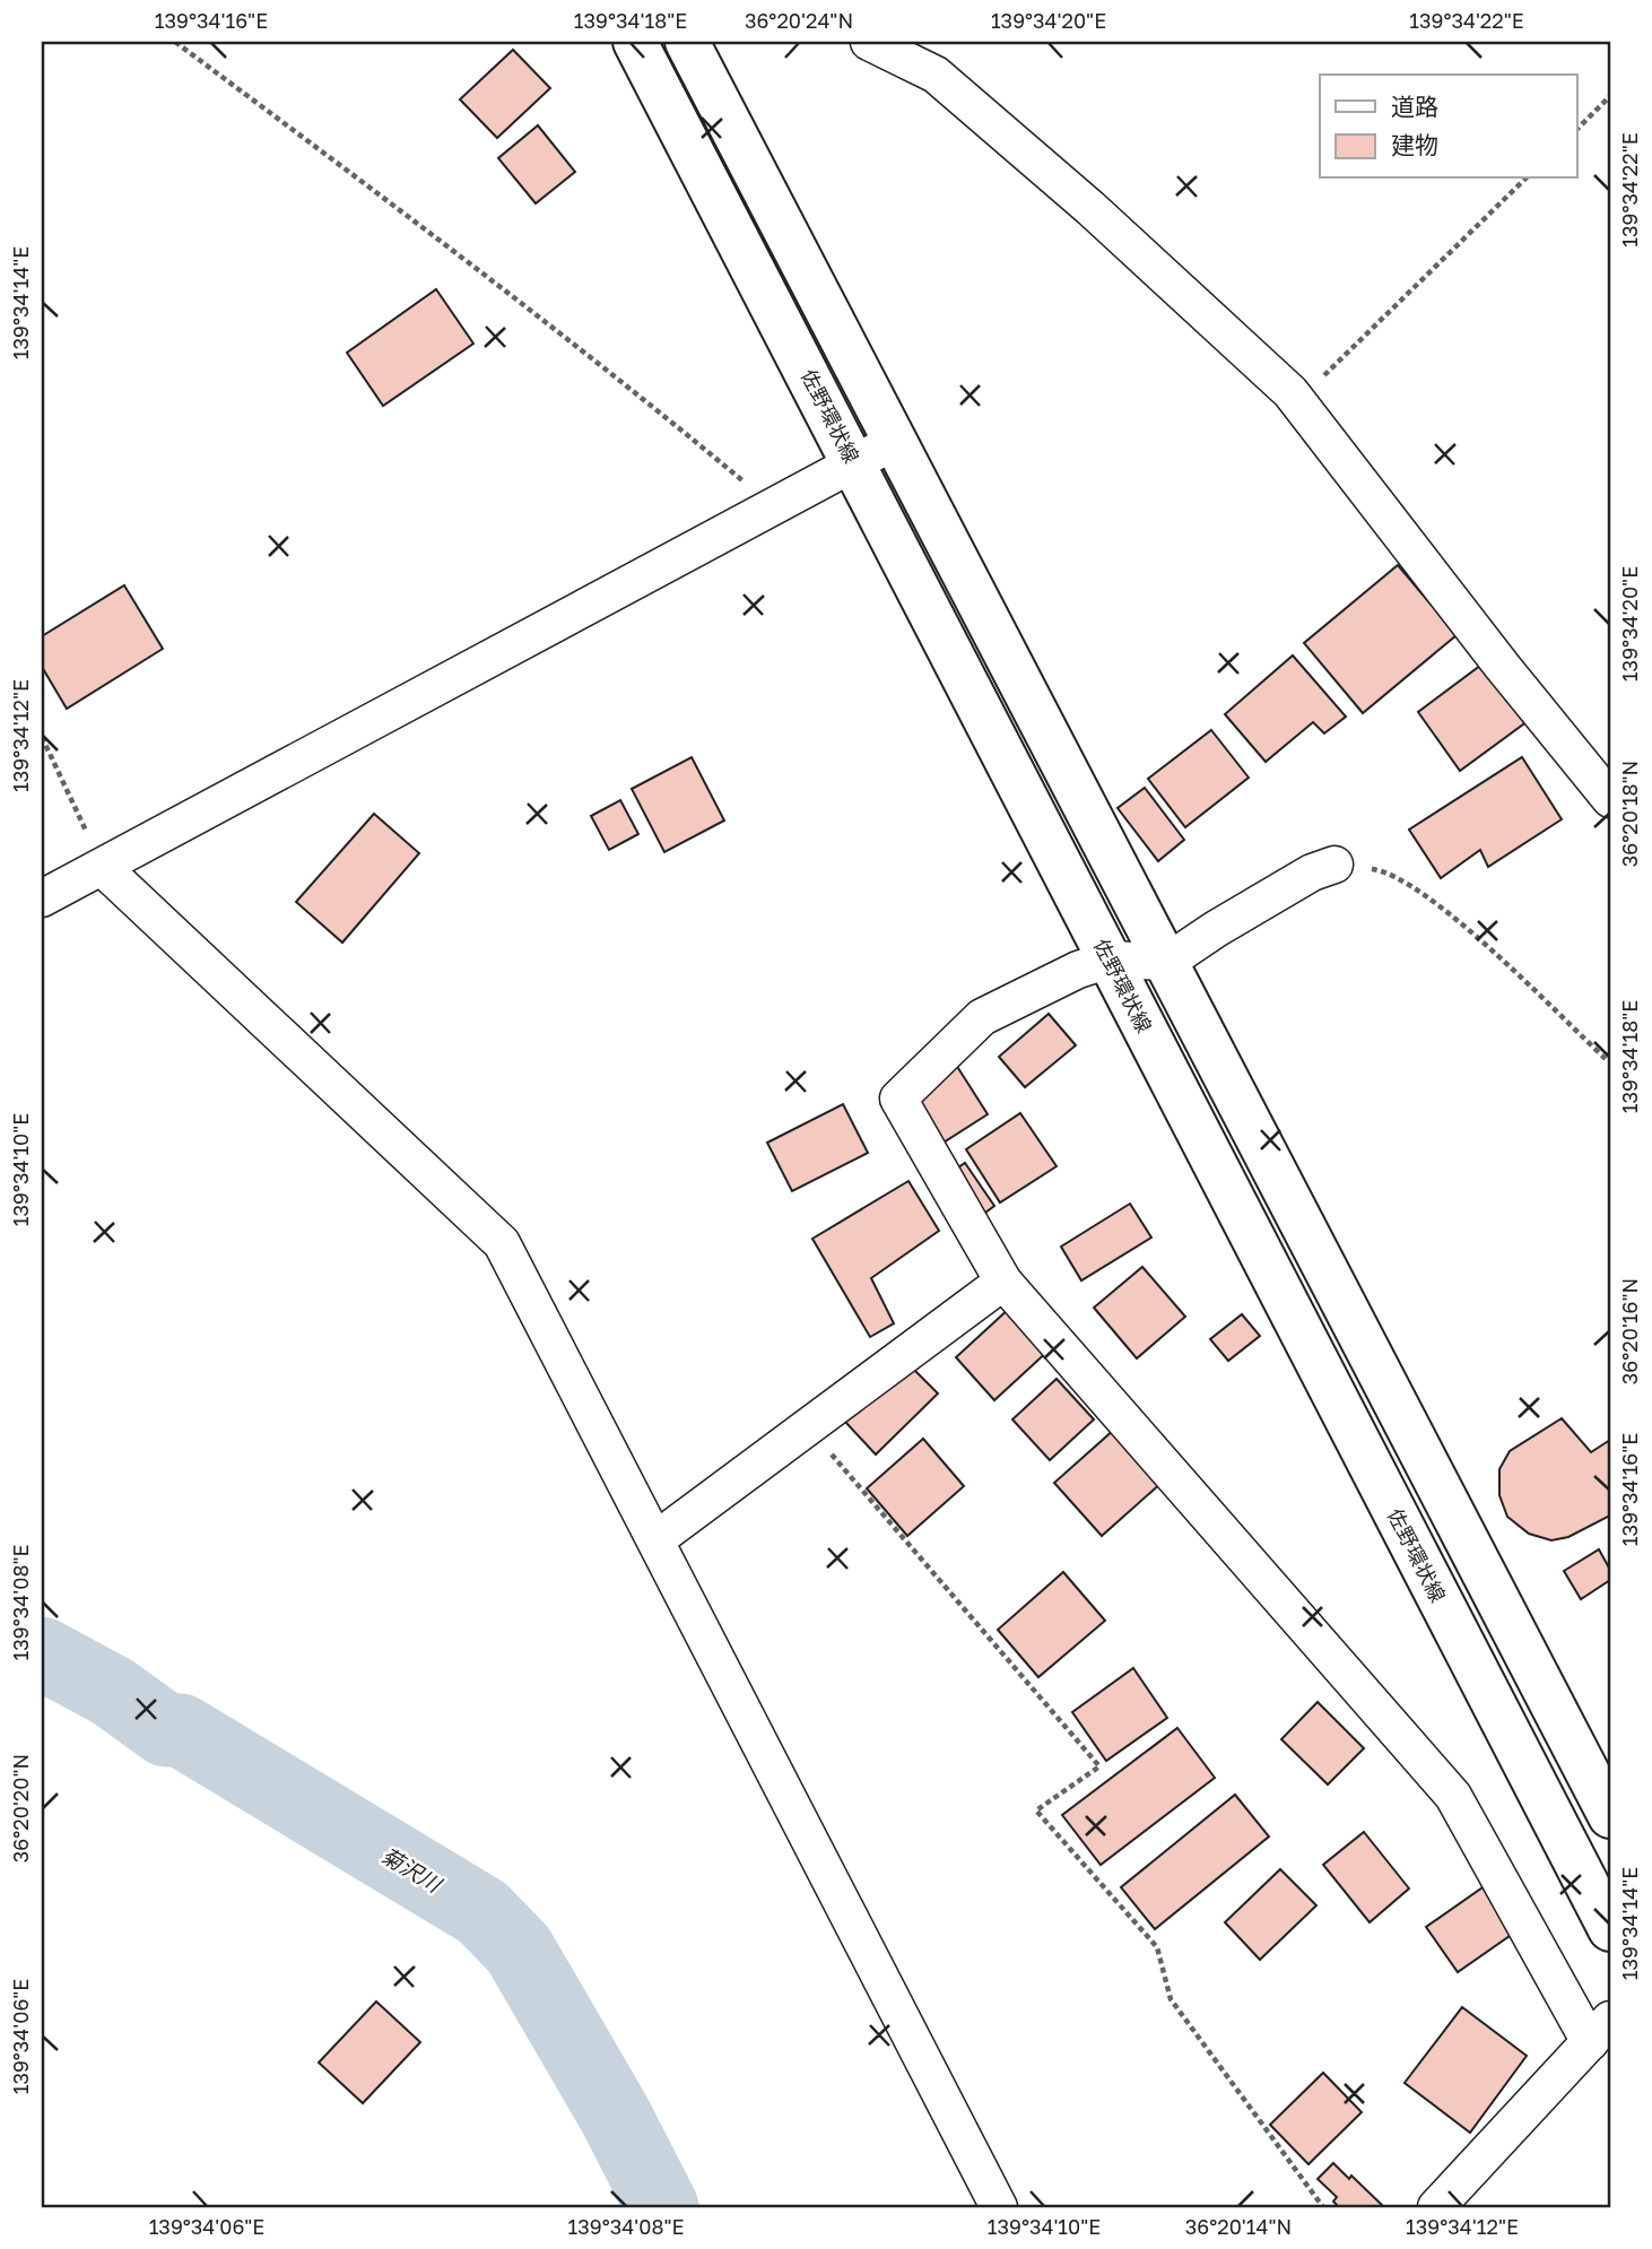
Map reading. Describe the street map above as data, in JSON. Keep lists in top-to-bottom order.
{
  "streets": {
    "main road": ["佐野環状線"]
  },
  "water": ["菊沢川"],
  "legend": ["道路", "建物"],
  "coordinates": [
    "139°34'16\"E",
    "139°34'18\"E",
    "36°20'24\"N",
    "139°34'20\"E",
    "139°34'22\"E",
    "139°34'14\"E",
    "139°34'12\"E",
    "36°20'18\"N",
    "139°34'10\"E",
    "36°20'16\"N",
    "139°34'08\"E",
    "36°20'20\"N",
    "139°34'06\"E",
    "36°20'14\"N"
  ]
}
